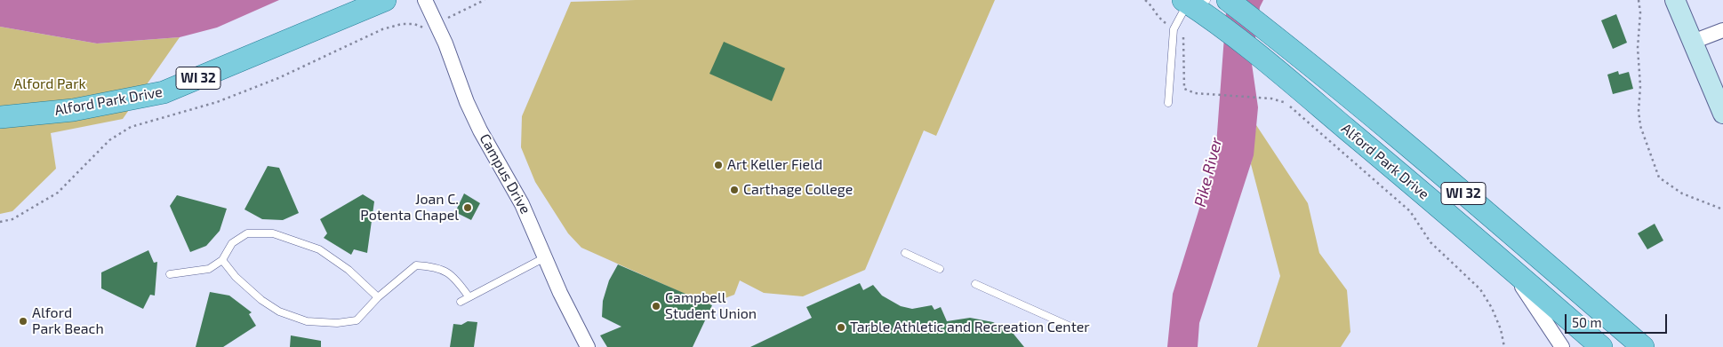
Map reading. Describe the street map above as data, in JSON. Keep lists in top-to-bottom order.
{
  "streets": {
    "main road": ["WI 32", "Alford Park Drive"],
    "street": ["Campus Drive"]
  },
  "water": ["Pike River"],
  "parks": ["Alford Park"],
  "places": [
    "Art Keller Field",
    "Carthage College",
    "Joan C. Potenta Chapel",
    "Campbell Student Union",
    "Alford Park Beach",
    "Tarble Athletic and Recreation Center"
  ],
  "scale_bar": "50 m"
}
